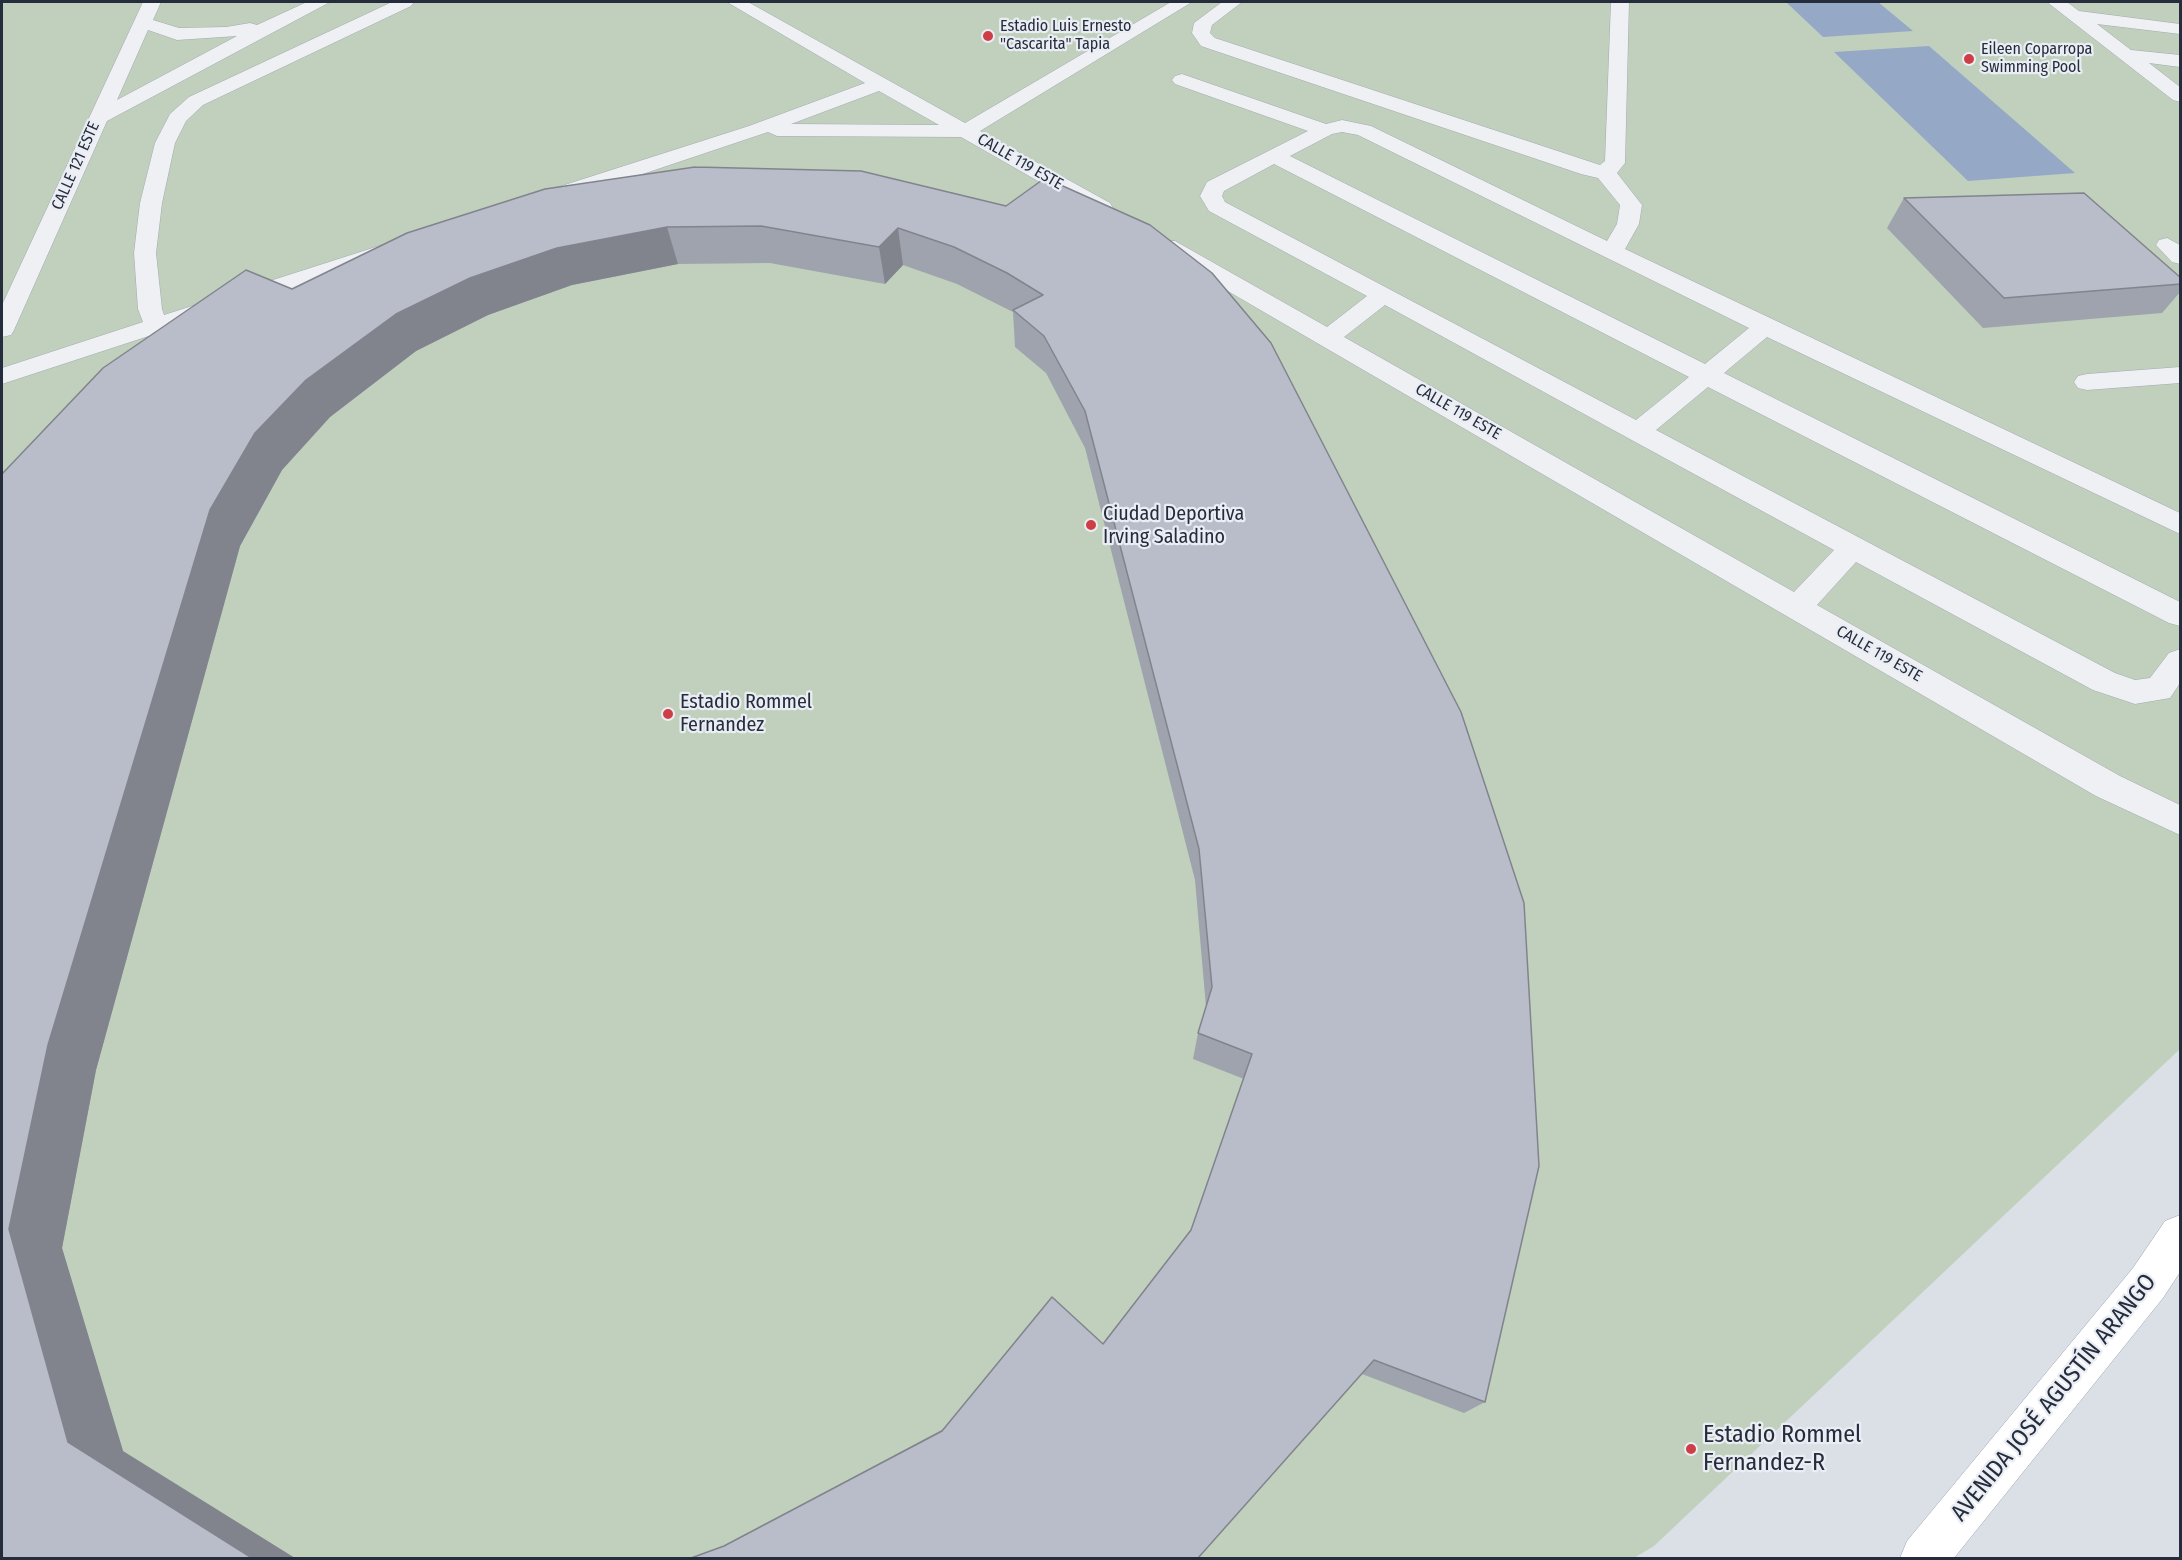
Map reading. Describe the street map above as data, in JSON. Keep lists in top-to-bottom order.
{
  "streets": {
    "main road": ["AVENIDA JOSÉ AGUSTÍN ARANGO"],
    "street": ["CALLE 119 ESTE", "CALLE 121 ESTE"]
  },
  "places": [
    "Estadio Luis Ernesto \"Cascarita\" Tapia",
    "Eileen Coparropa Swimming Pool",
    "Ciudad Deportiva Irving Saladino",
    "Estadio Rommel Fernandez",
    "Estadio Rommel Fernandez-R"
  ]
}
